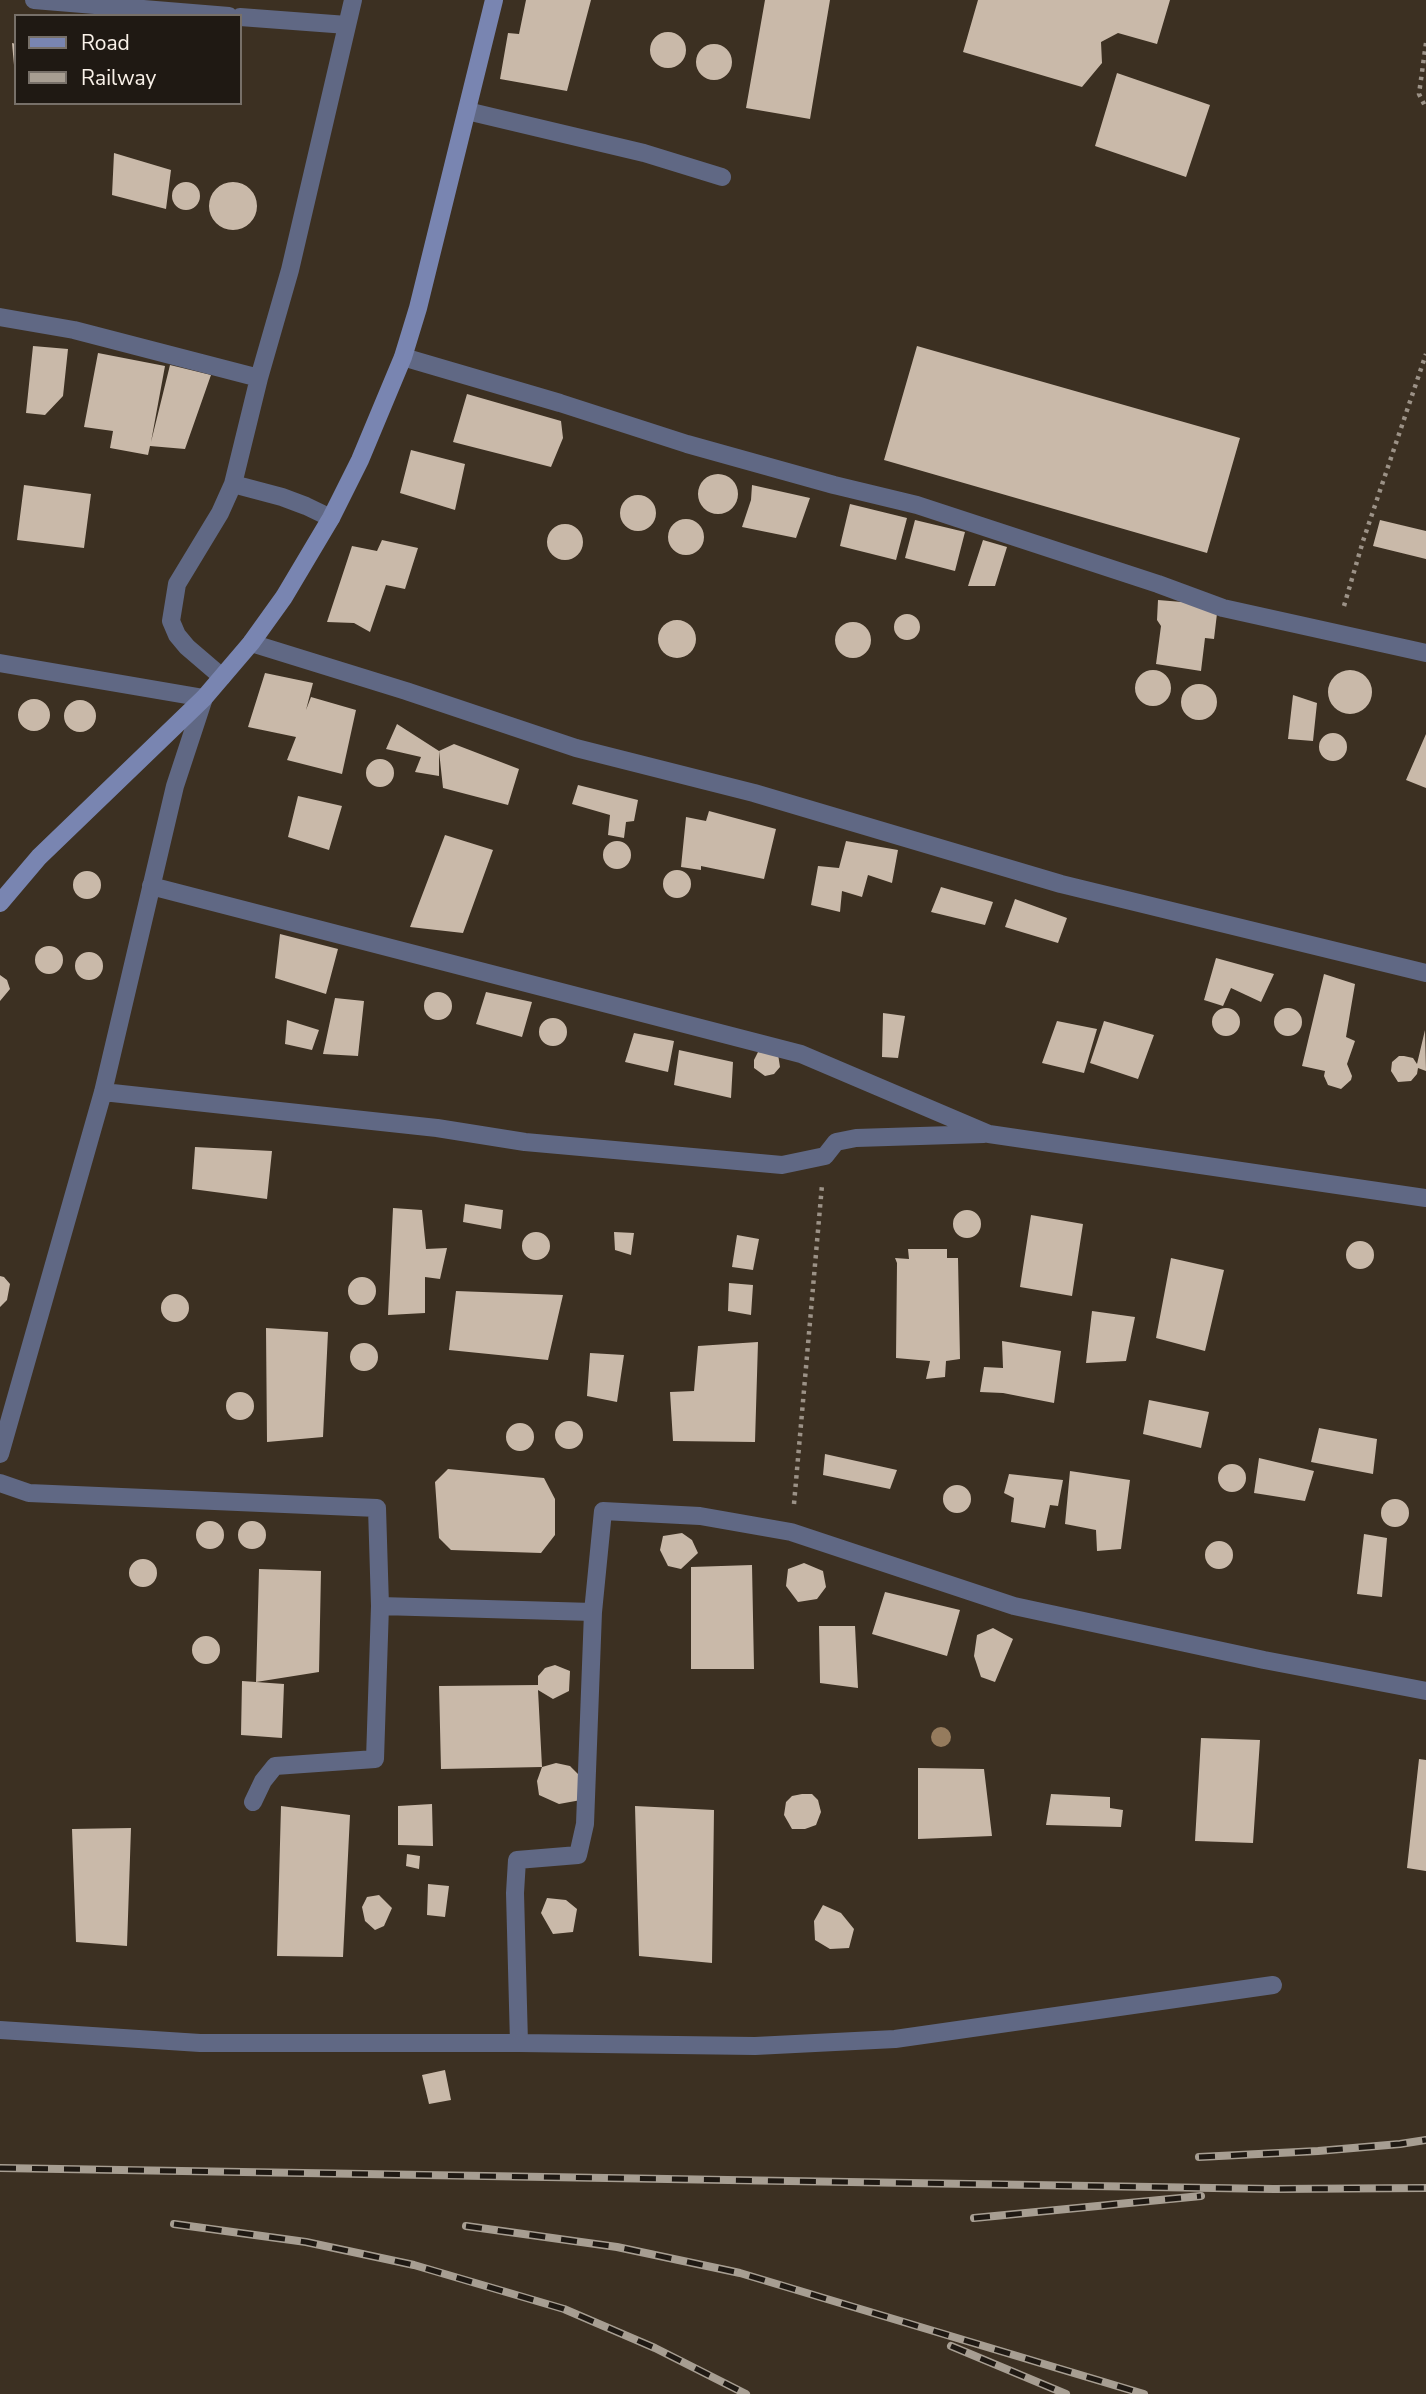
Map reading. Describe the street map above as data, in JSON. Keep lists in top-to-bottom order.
{
  "legend": ["Road", "Railway"]
}
